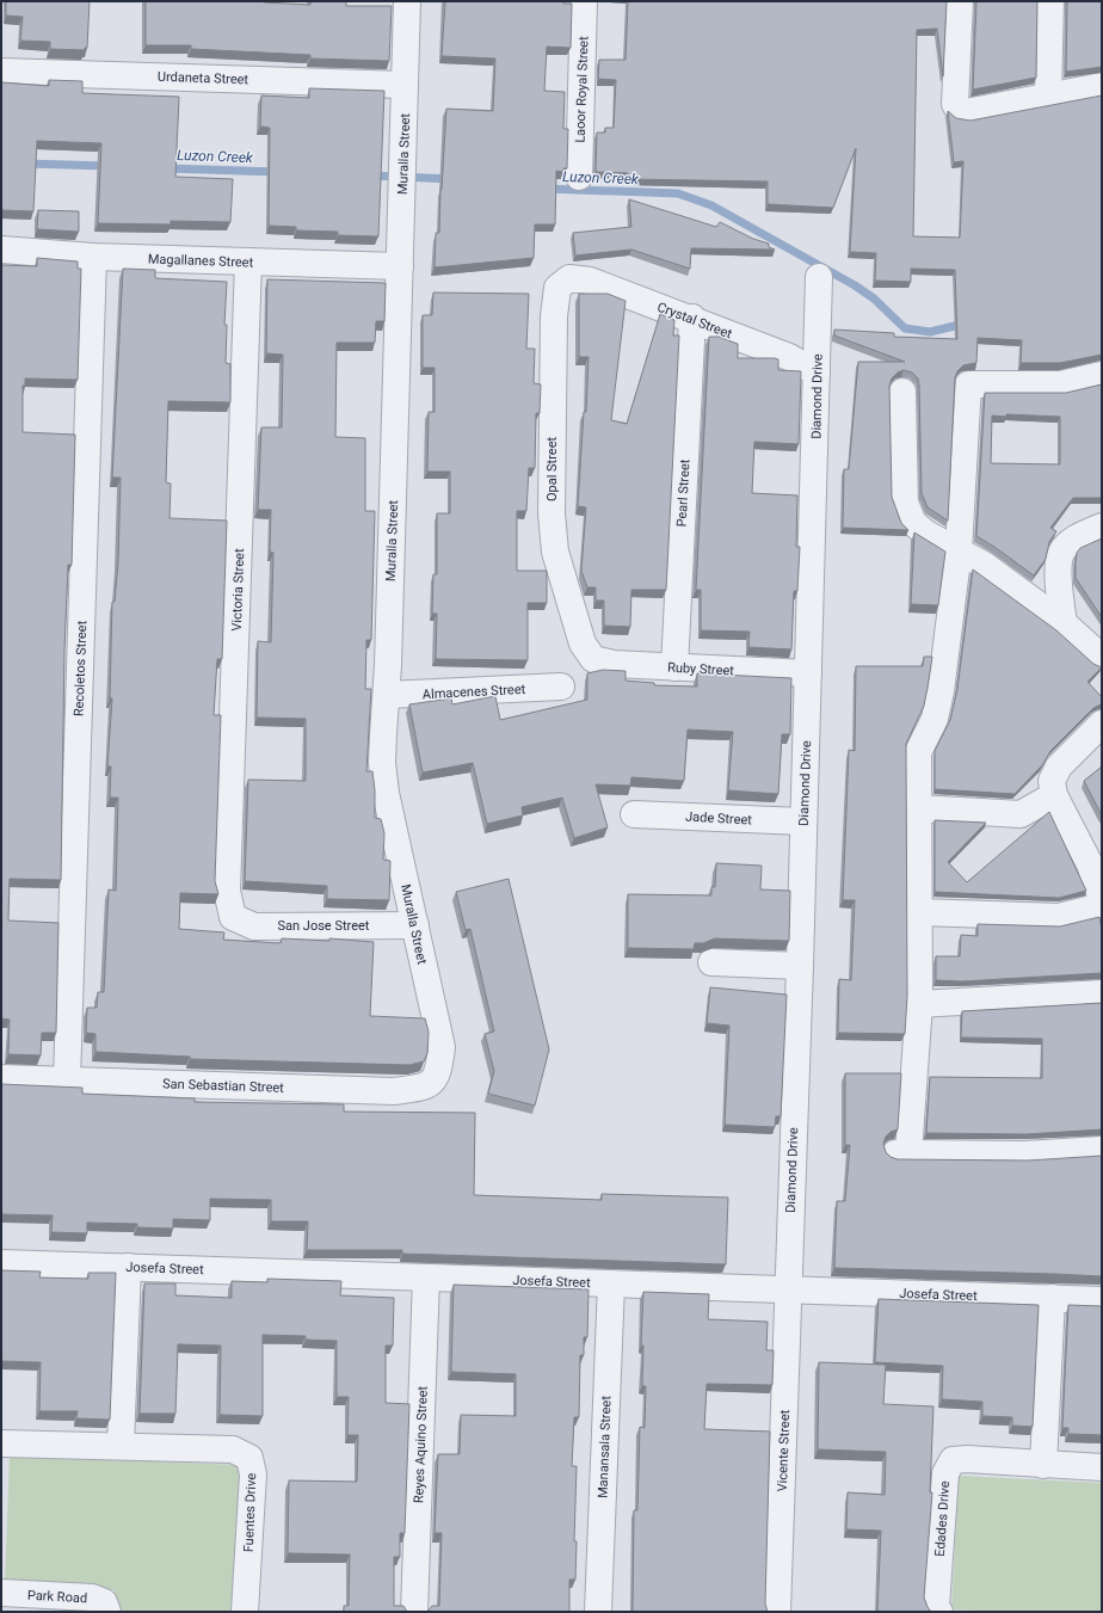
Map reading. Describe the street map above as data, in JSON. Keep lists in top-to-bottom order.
{
  "streets": {
    "street": [
      "Urdaneta Street",
      "Laoor Royal Street",
      "Muralla Street",
      "Magallanes Street",
      "Crystal Street",
      "Diamond Drive",
      "Opal Street",
      "Pearl Street",
      "Victoria Street",
      "Recoletos Street",
      "Ruby Street",
      "Almacenes Street",
      "Jade Street",
      "San Jose Street",
      "San Sebastian Street",
      "Josefa Street",
      "Reyes Aquino Street",
      "Manansala Street",
      "Vicente Street",
      "Fuentes Drive",
      "Edades Drive",
      "Park Road"
    ]
  },
  "crossings": [
    ["Urdaneta Street", "Muralla Street"],
    ["Muralla Street", "Magallanes Street"],
    ["Muralla Street", "Almacenes Street"],
    ["Muralla Street", "San Jose Street"],
    ["Muralla Street", "San Sebastian Street"],
    ["Magallanes Street", "Victoria Street"],
    ["Magallanes Street", "Recoletos Street"],
    ["Crystal Street", "Diamond Drive"],
    ["Crystal Street", "Opal Street"],
    ["Crystal Street", "Pearl Street"],
    ["Diamond Drive", "Ruby Street"],
    ["Diamond Drive", "Jade Street"],
    ["Diamond Drive", "Josefa Street"],
    ["Diamond Drive", "Vicente Street"],
    ["Opal Street", "Ruby Street"],
    ["Pearl Street", "Ruby Street"],
    ["Victoria Street", "San Jose Street"],
    ["Recoletos Street", "San Sebastian Street"],
    ["Josefa Street", "Reyes Aquino Street"],
    ["Josefa Street", "Manansala Street"],
    ["Josefa Street", "Vicente Street"]
  ],
  "water": ["Luzon Creek"]
}
